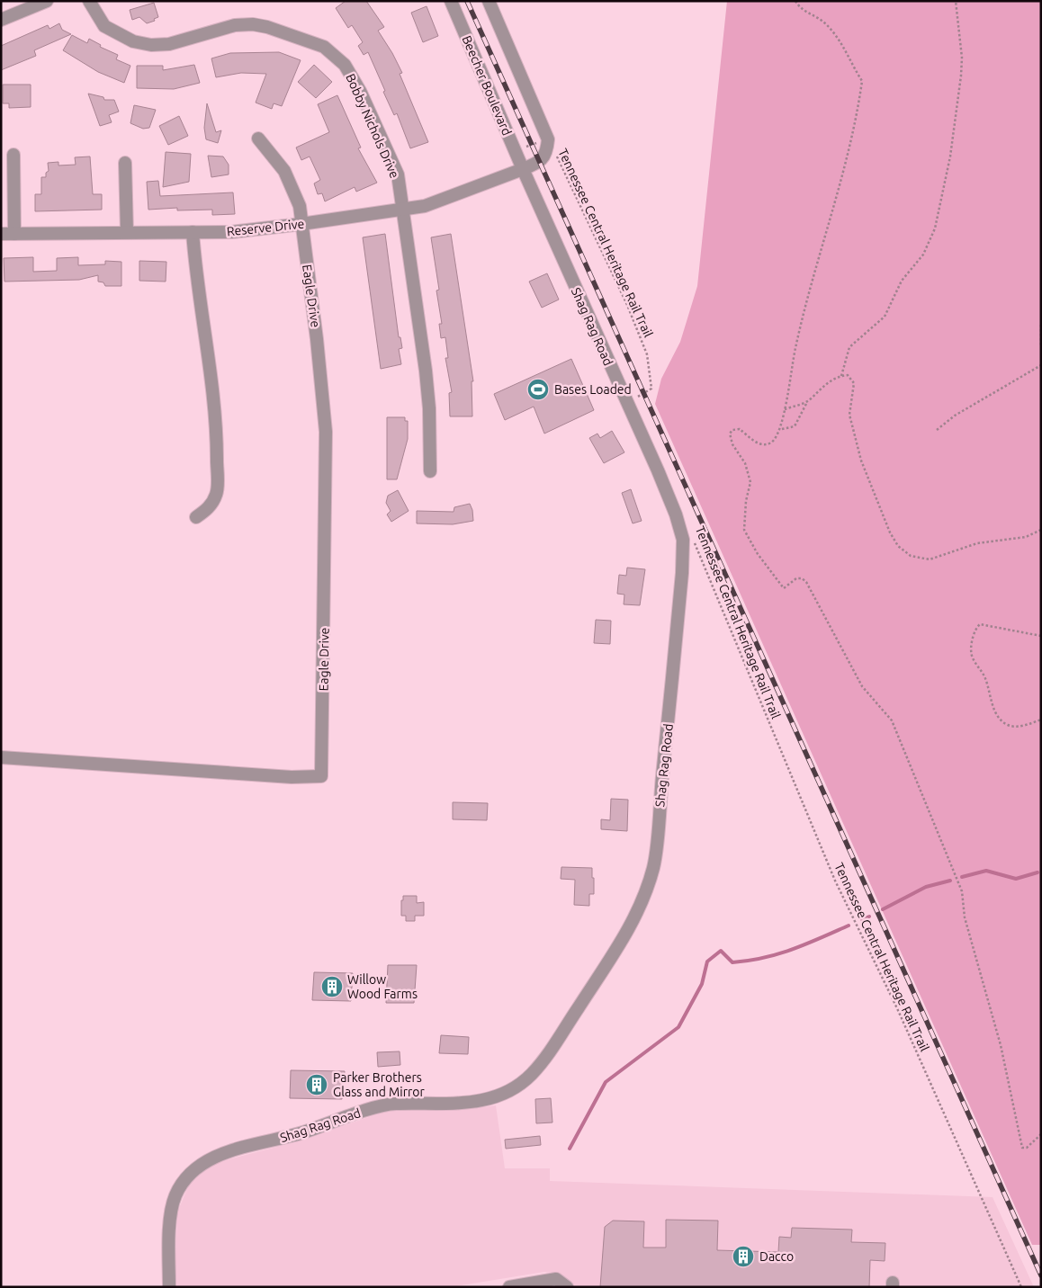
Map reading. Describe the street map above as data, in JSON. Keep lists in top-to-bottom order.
{
  "streets": {
    "street": [
      "Beecher Boulevard",
      "Bobby Nichols Drive",
      "Reserve Drive",
      "Eagle Drive",
      "Shag Rag Road"
    ],
    "path": ["Tennessee Central Heritage Rail Trail"]
  },
  "crossings": [
    ["Beecher Boulevard", "Reserve Drive"],
    ["Beecher Boulevard", "Shag Rag Road"],
    ["Bobby Nichols Drive", "Reserve Drive"],
    ["Reserve Drive", "Eagle Drive"],
    ["Reserve Drive", "Shag Rag Road"]
  ],
  "places": {
    "sports": ["Bases Loaded"],
    "building": ["Willow Wood Farms", "Parker Brothers Glass and Mirror", "Dacco"]
  }
}
